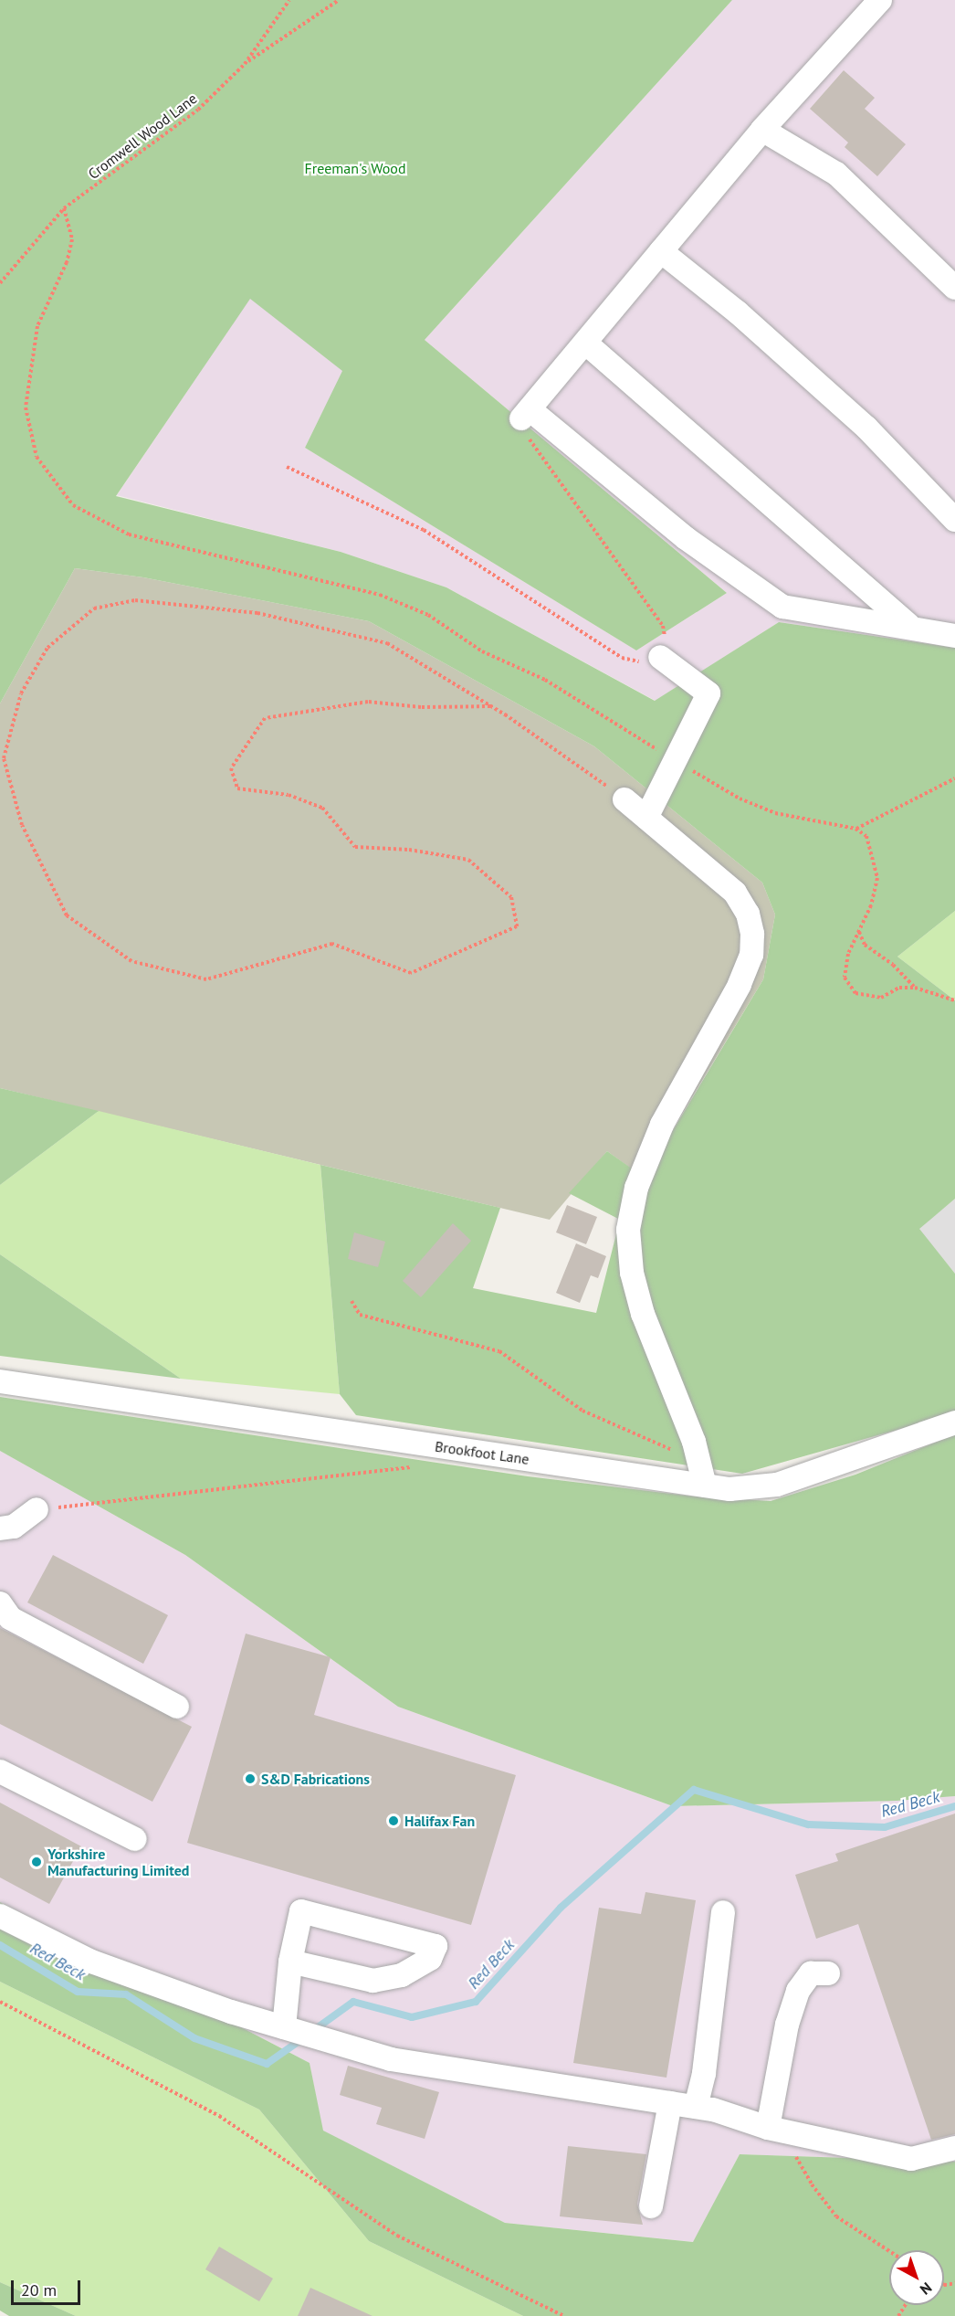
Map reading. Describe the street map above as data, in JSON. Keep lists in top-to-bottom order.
{
  "streets": {
    "street": ["Brookfoot Lane"],
    "path": ["Cromwell Wood Lane"]
  },
  "water": ["Red Beck"],
  "parks": ["Freeman's Wood"],
  "places": ["S&D Fabrications", "Halifax Fan", "Yorkshire Manufacturing Limited"],
  "scale_bar": "20 m",
  "north": "bottom right"
}
